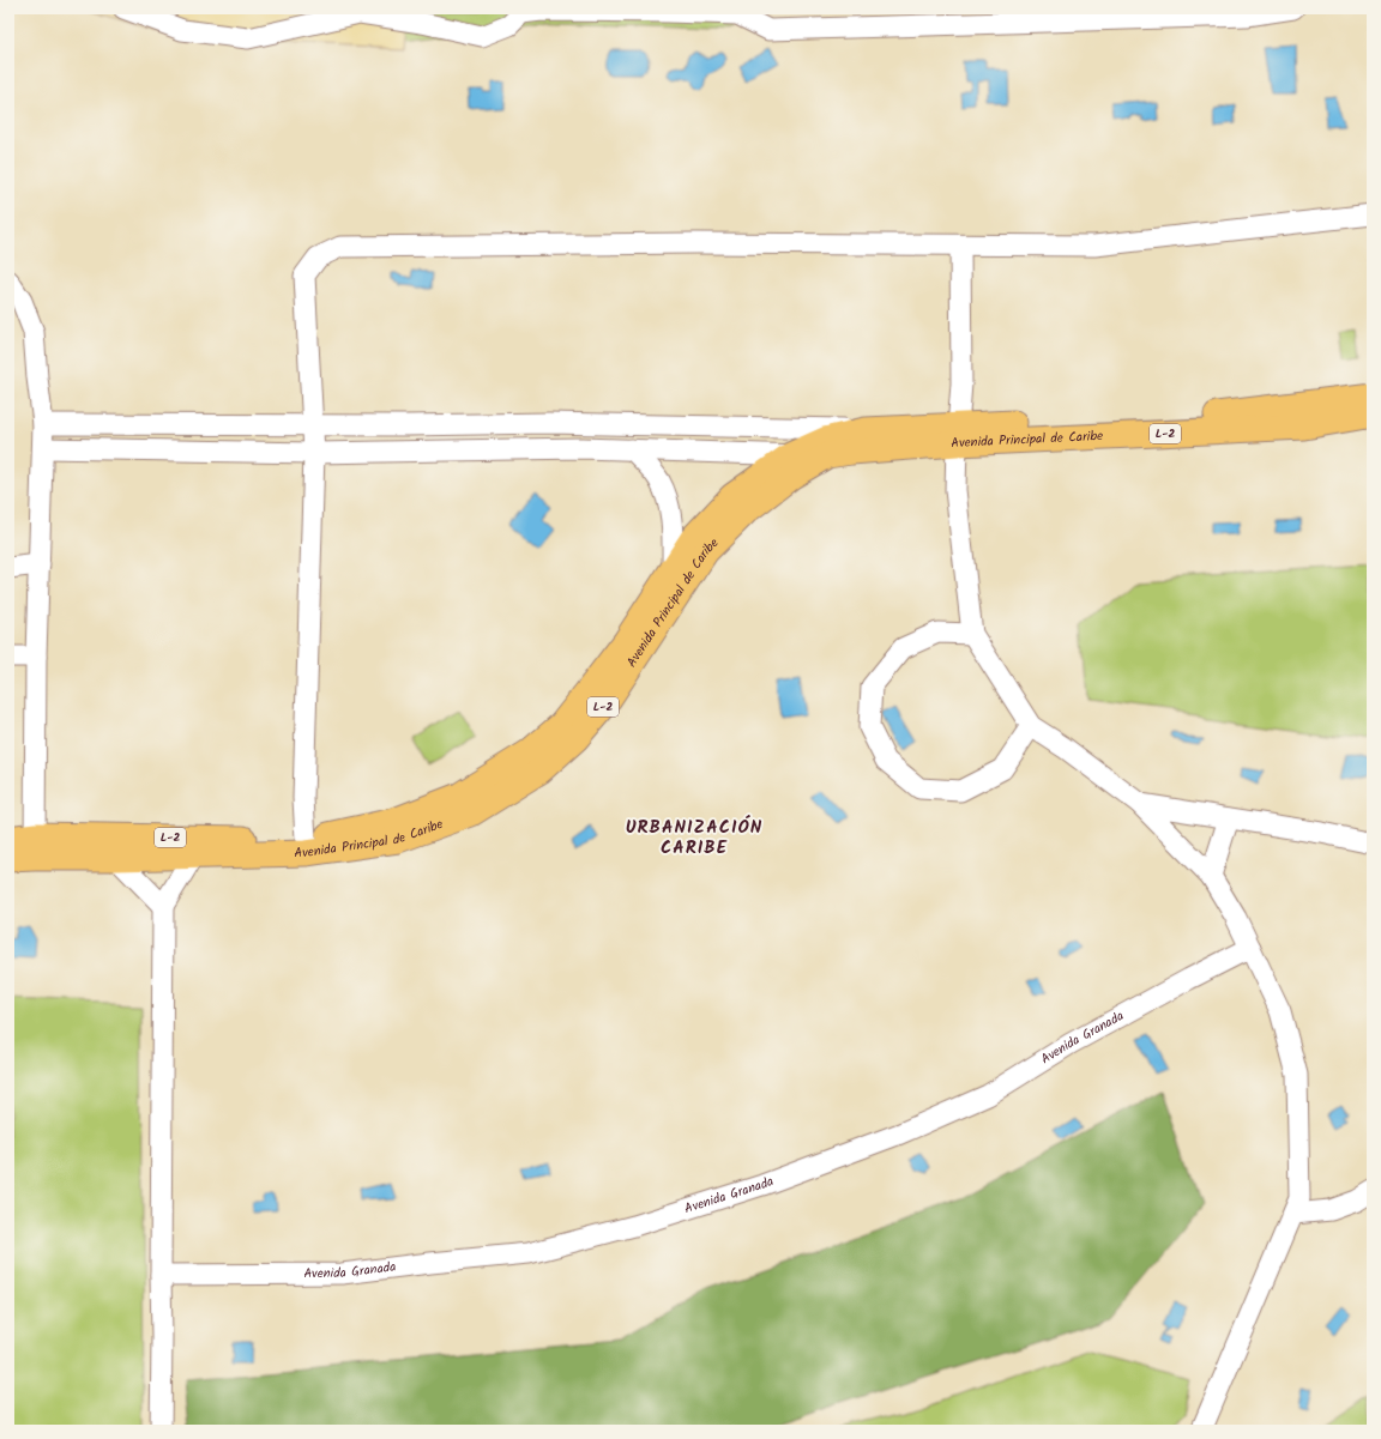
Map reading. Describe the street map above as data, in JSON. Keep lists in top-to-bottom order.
{
  "streets": {
    "main road": ["L-2", "Avenida Principal de Caribe"],
    "street": ["Avenida Granada"]
  },
  "districts": ["URBANIZACIÓN CARIBE"]
}
